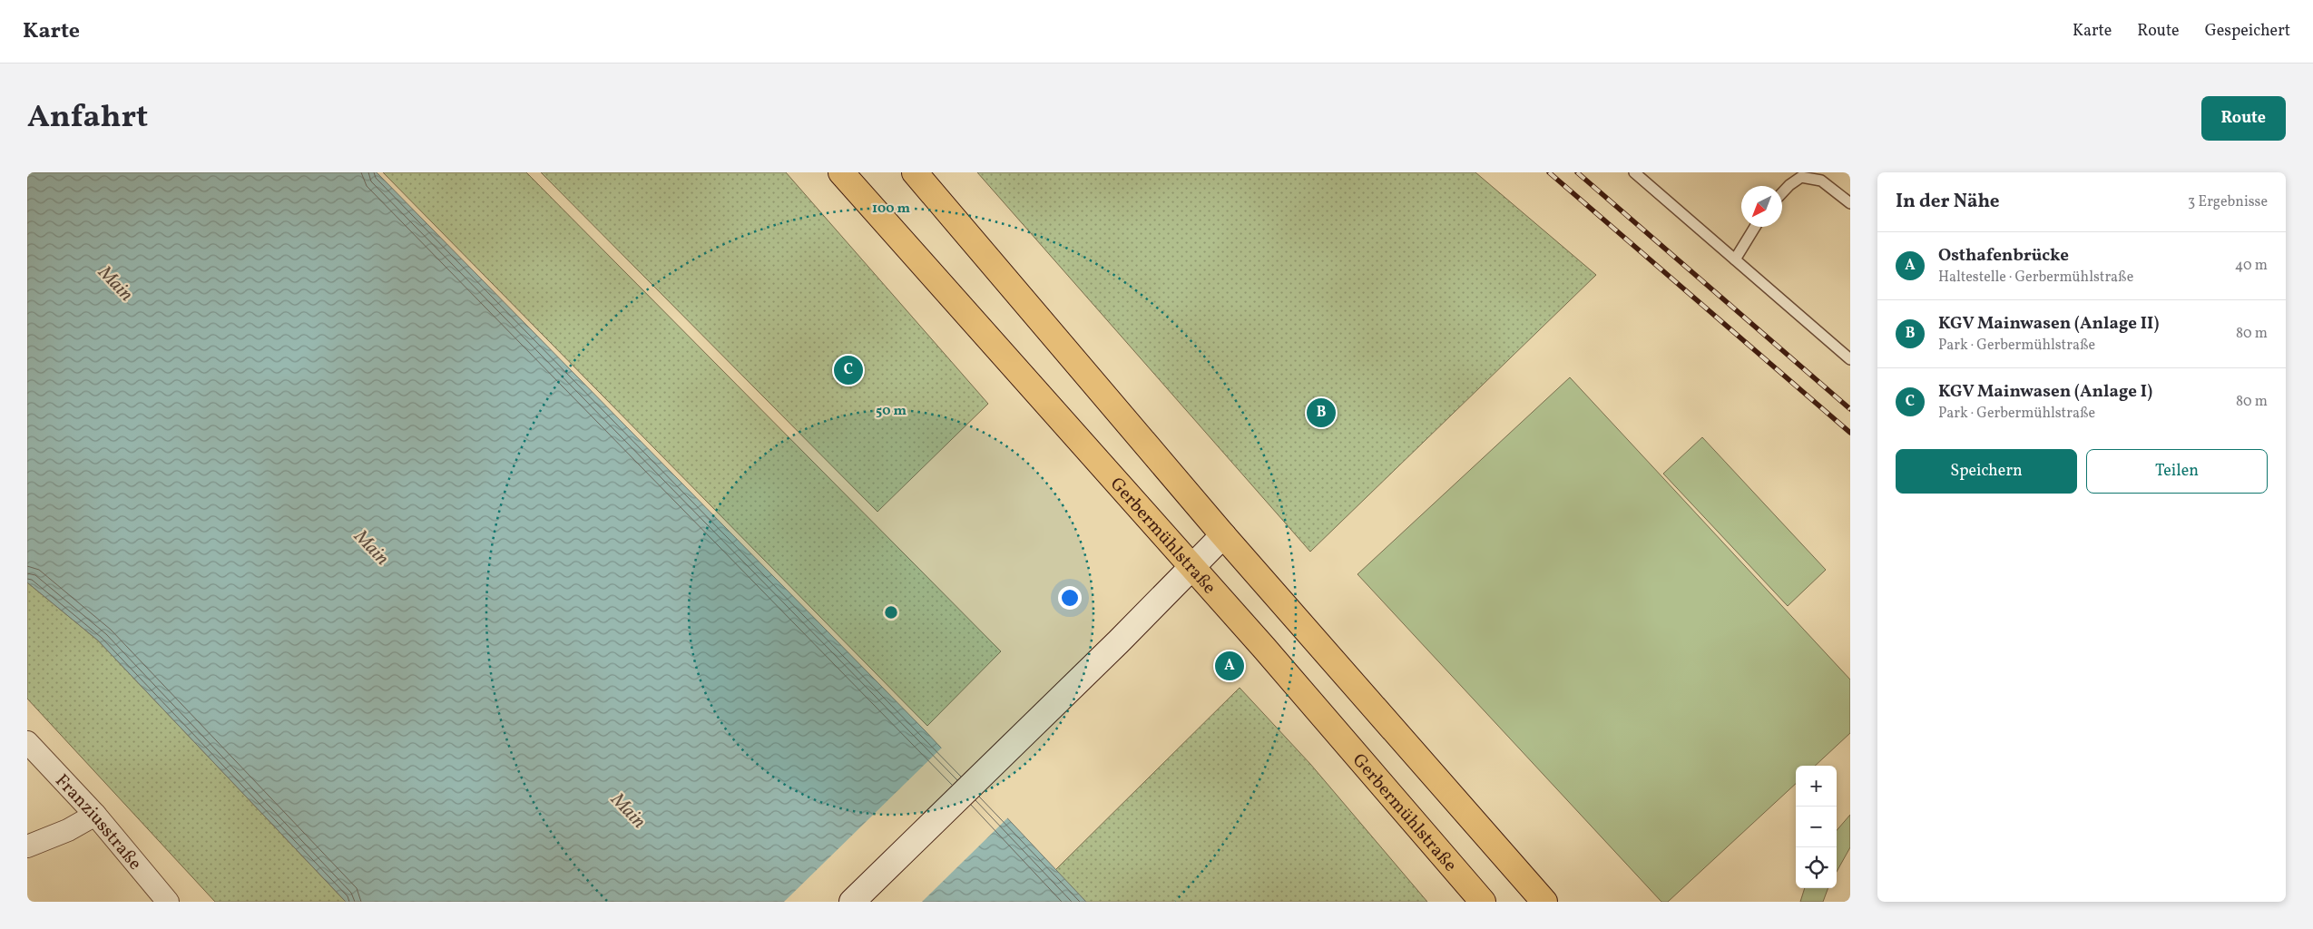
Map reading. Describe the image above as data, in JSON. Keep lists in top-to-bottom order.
{
  "streets": {
    "main road": ["Gerbermühlstraße"],
    "street": ["Franziusstraße"]
  },
  "water": ["Main"],
  "north": "bottom left",
  "page": {
    "header": "Karte",
    "nav": ["Karte", "Route", "Gespeichert"],
    "title": "Anfahrt",
    "buttons": [
      "Route",
      ["Speichern", "Teilen"]
    ],
    "heading": ["In der Nähe", "3 Ergebnisse"],
    "list": [
      {
        "mark": "A",
        "name": "Osthafenbrücke",
        "note": "Haltestelle · Gerbermühlstraße",
        "value": "40 m"
      },
      {
        "mark": "B",
        "name": "KGV Mainwasen (Anlage II)",
        "note": "Park · Gerbermühlstraße",
        "value": "80 m"
      },
      {
        "mark": "C",
        "name": "KGV Mainwasen (Anlage I)",
        "note": "Park · Gerbermühlstraße",
        "value": "80 m"
      }
    ],
    "pins": ["C", "B", "A"],
    "map_buttons": ["+", "−"]
  },
  "rings": ["100 m", "50 m"]
}
